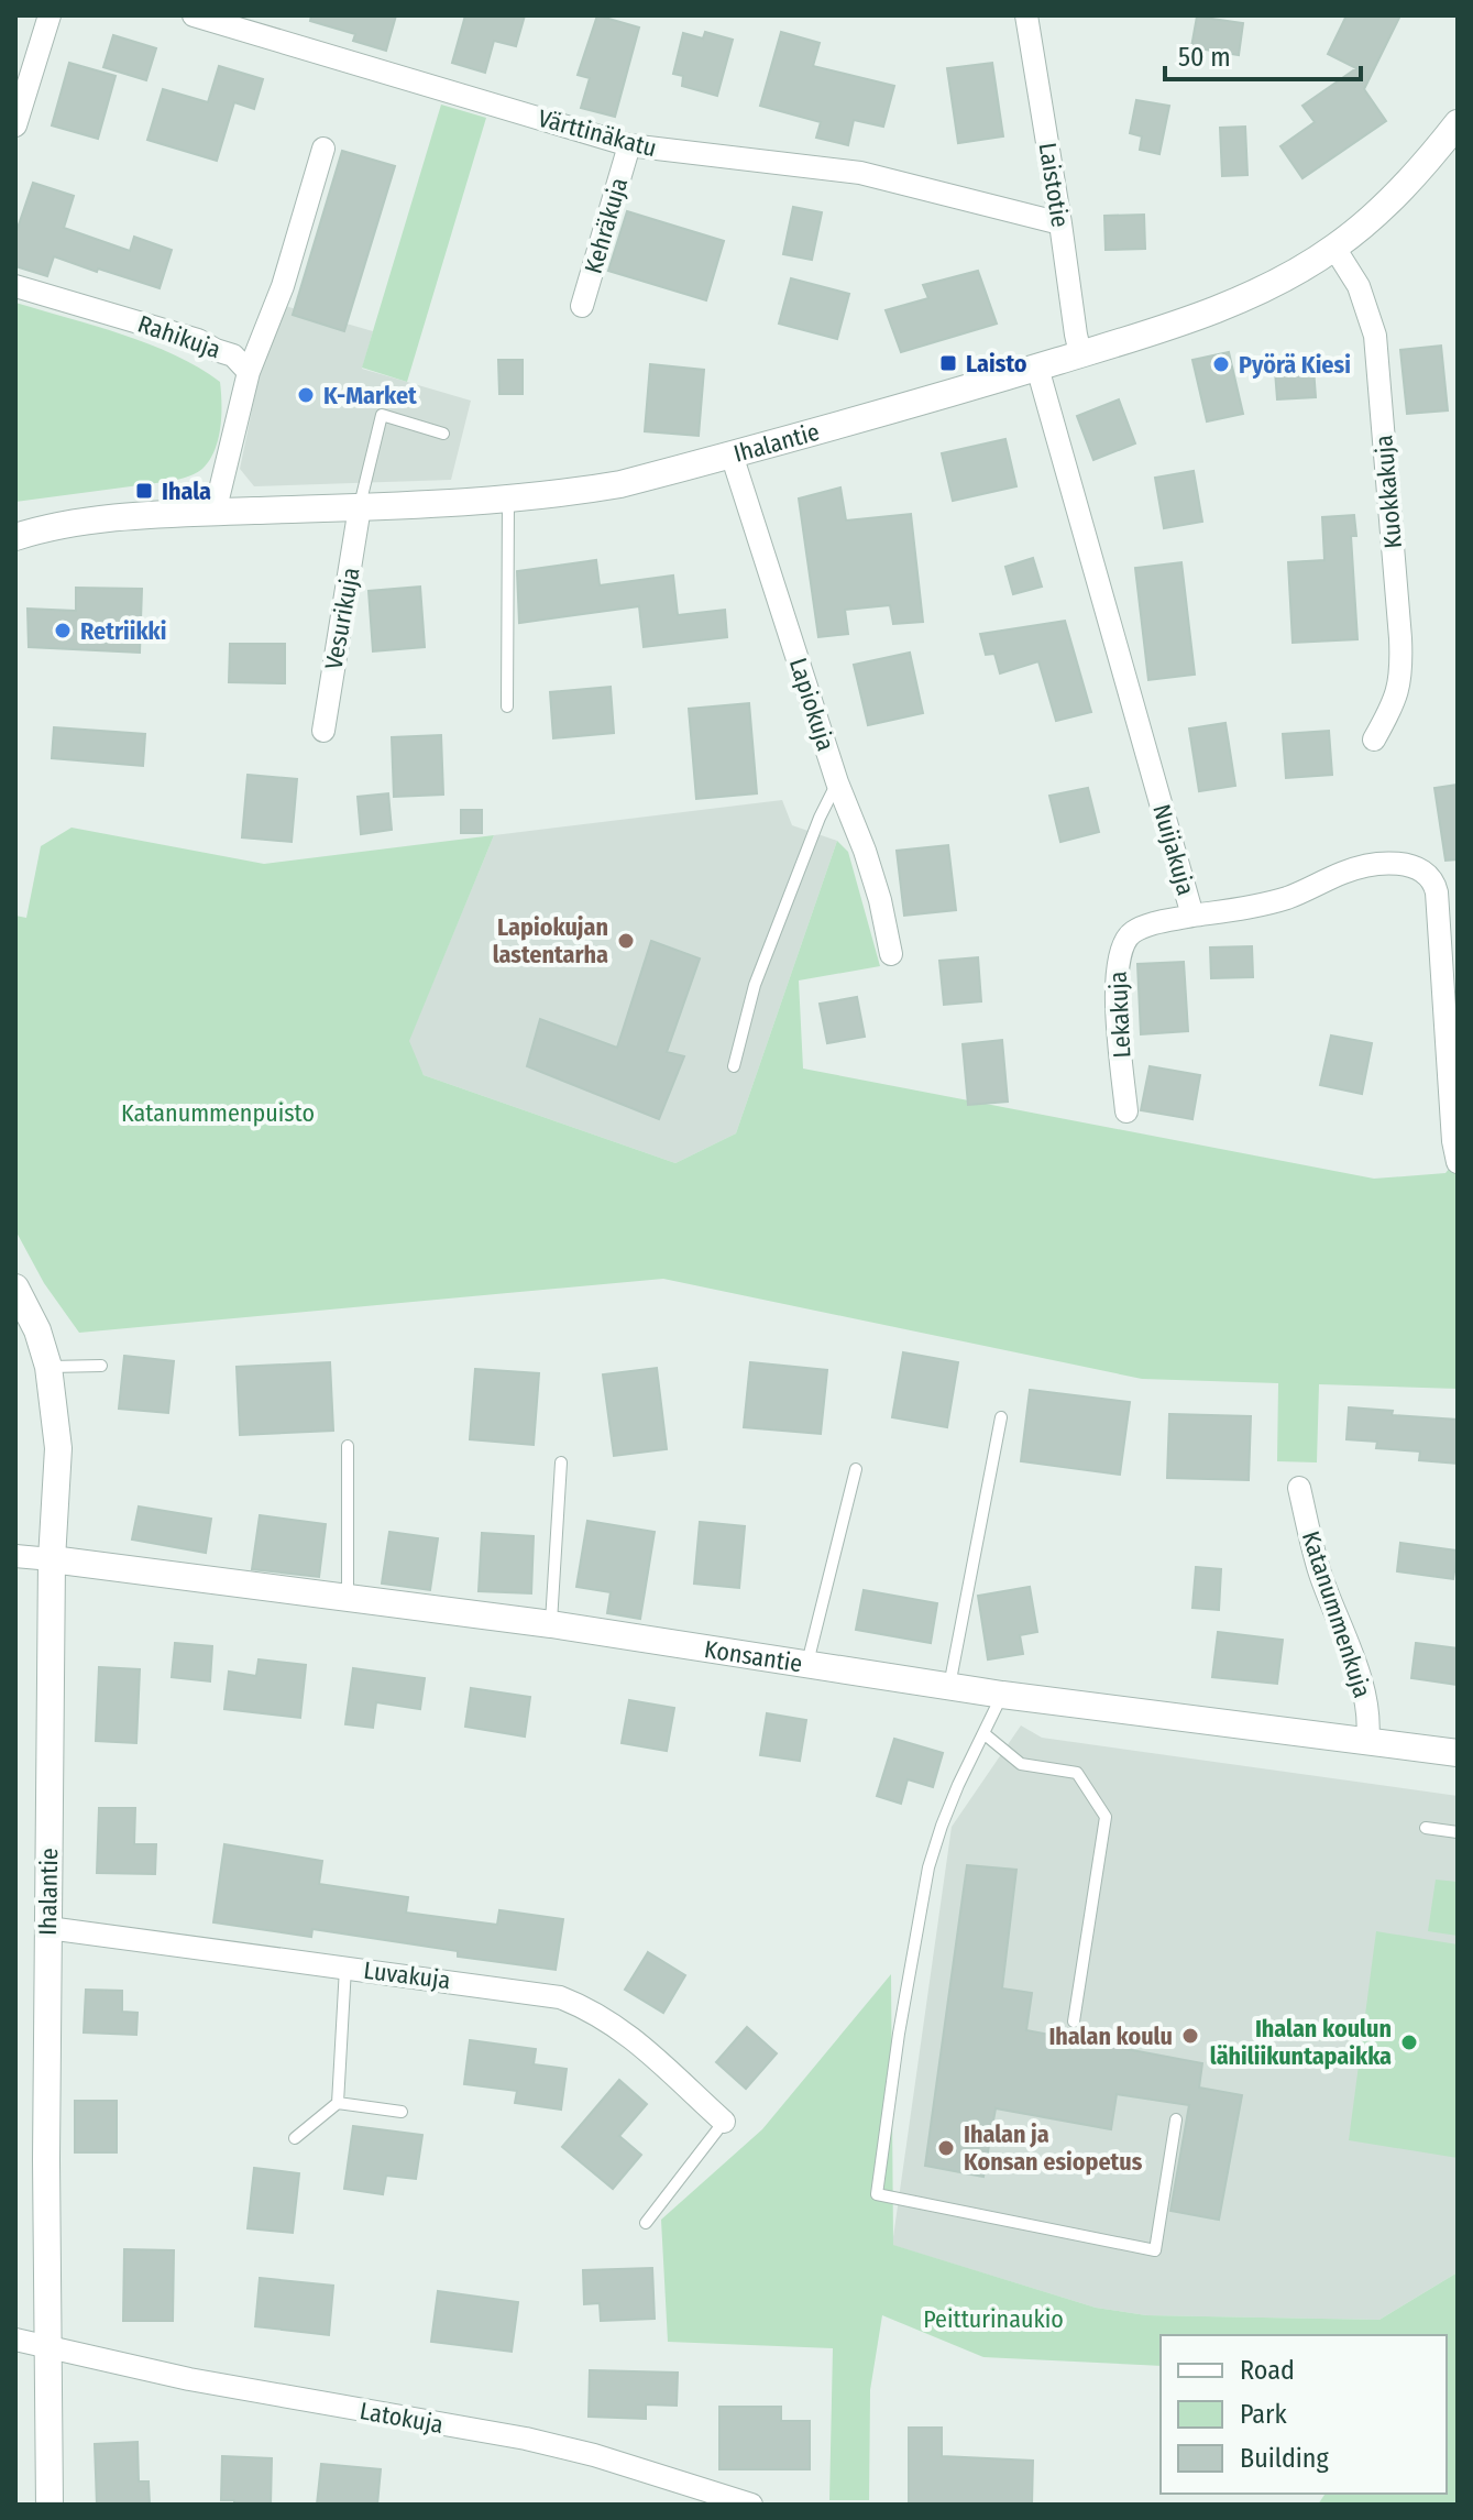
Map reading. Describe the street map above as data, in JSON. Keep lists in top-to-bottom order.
{
  "streets": {
    "street": [
      "Värttinäkatu",
      "Laistotie",
      "Kehräkuja",
      "Rahikuja",
      "Ihalantie",
      "Kuokkakuja",
      "Vesurikuja",
      "Lapiokuja",
      "Nuijakuja",
      "Lekakuja",
      "Katanummenkuja",
      "Konsantie",
      "Luvakuja",
      "Latokuja"
    ]
  },
  "crossings": [
    ["Värttinäkatu", "Laistotie"],
    ["Värttinäkatu", "Kehräkuja"],
    ["Laistotie", "Ihalantie"],
    ["Rahikuja", "Ihalantie"],
    ["Ihalantie", "Kuokkakuja"],
    ["Ihalantie", "Vesurikuja"],
    ["Ihalantie", "Lapiokuja"],
    ["Ihalantie", "Nuijakuja"],
    ["Ihalantie", "Konsantie"],
    ["Ihalantie", "Luvakuja"],
    ["Ihalantie", "Latokuja"],
    ["Nuijakuja", "Lekakuja"],
    ["Katanummenkuja", "Konsantie"]
  ],
  "parks": ["Katanummenpuisto", "Peitturinaukio"],
  "places": {
    "transit": ["Laisto", "Ihala"],
    "other": [
      "Pyörä Kiesi",
      "K-Market",
      "Retriikki",
      "Lapiokujan lastentarha",
      "Ihalan koulu",
      "Ihalan koulun lähiliikuntapaikka",
      "Ihalan ja Konsan esiopetus"
    ]
  },
  "legend": ["Road", "Park", "Building"],
  "scale_bar": "50 m"
}
